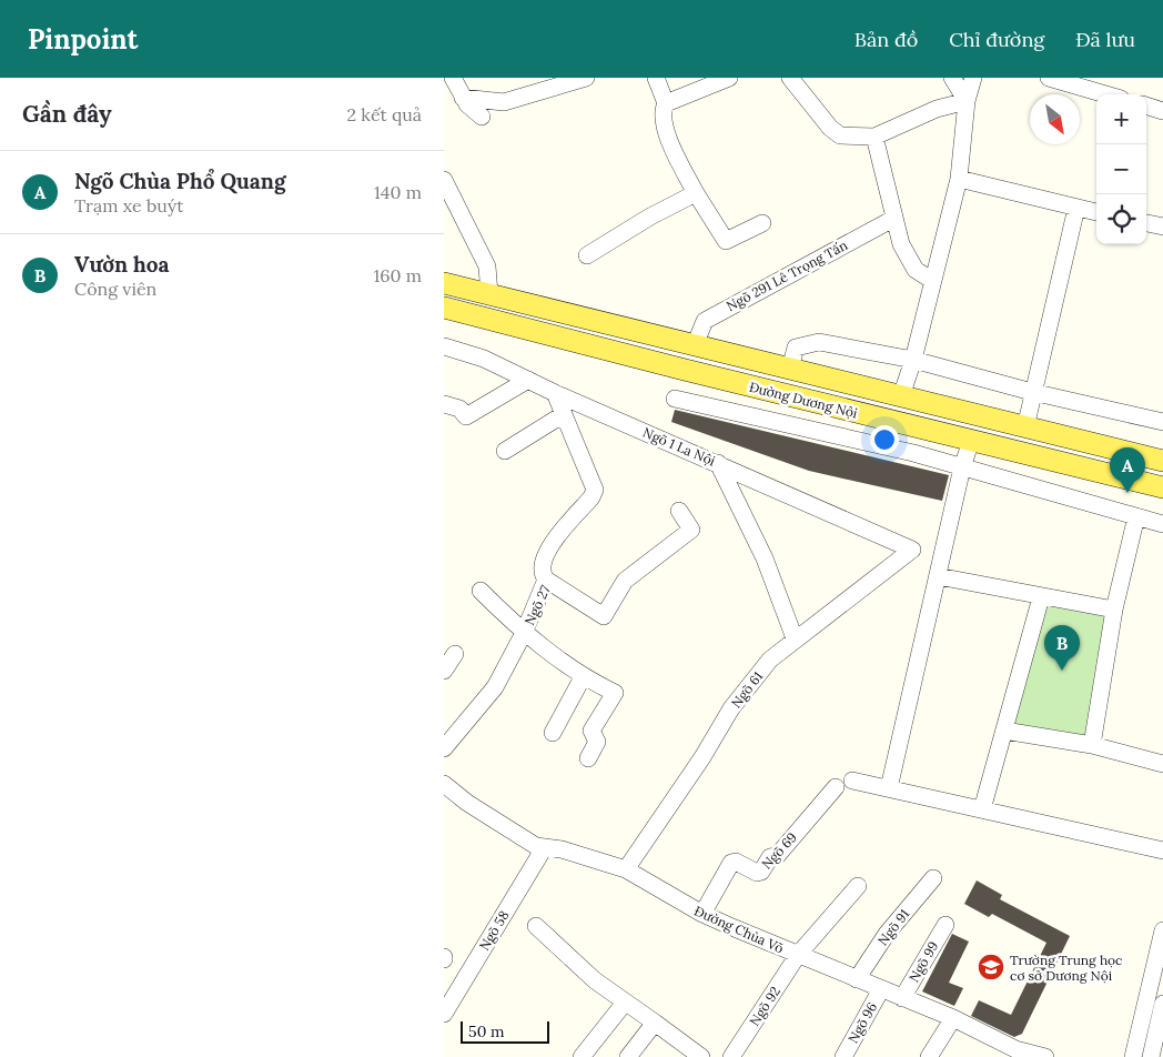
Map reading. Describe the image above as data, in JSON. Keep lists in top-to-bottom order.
{
  "streets": {
    "main road": ["Đường Dương Nội"],
    "street": [
      "Ngõ 291 Lê Trọng Tấn",
      "Ngõ 1 La Nội",
      "Ngõ 27",
      "Ngõ 61",
      "Ngõ 69",
      "Ngõ 91",
      "Đường Chùa Võ",
      "Ngõ 58",
      "Ngõ 99",
      "Ngõ 92",
      "Ngõ 96"
    ]
  },
  "crossings": [
    ["Ngõ 291 Lê Trọng Tấn", "Đường Dương Nội"],
    ["Ngõ 1 La Nội", "Ngõ 61"],
    ["Ngõ 61", "Đường Chùa Võ"],
    ["Ngõ 69", "Đường Chùa Võ"],
    ["Ngõ 91", "Đường Chùa Võ"],
    ["Đường Chùa Võ", "Ngõ 58"],
    ["Đường Chùa Võ", "Ngõ 99"],
    ["Đường Chùa Võ", "Ngõ 92"],
    ["Đường Chùa Võ", "Ngõ 96"]
  ],
  "places": {
    "school or university": ["Trường Trung học cơ sở Dương Nội"]
  },
  "scale_bar": "50 m",
  "north": "bottom right",
  "page": {
    "header": "Pinpoint",
    "nav": ["Bản đồ", "Chỉ đường", "Đã lưu"],
    "heading": ["Gần đây", "2 kết quả"],
    "map_buttons": ["+", "−"],
    "list": [
      {
        "mark": "A",
        "name": "Ngõ Chùa Phổ Quang",
        "note": "Trạm xe buýt",
        "value": "140 m"
      },
      {
        "mark": "B",
        "name": "Vườn hoa",
        "note": "Công viên",
        "value": "160 m"
      }
    ],
    "pins": ["A", "B"],
    "scale": "50 m"
  }
}
